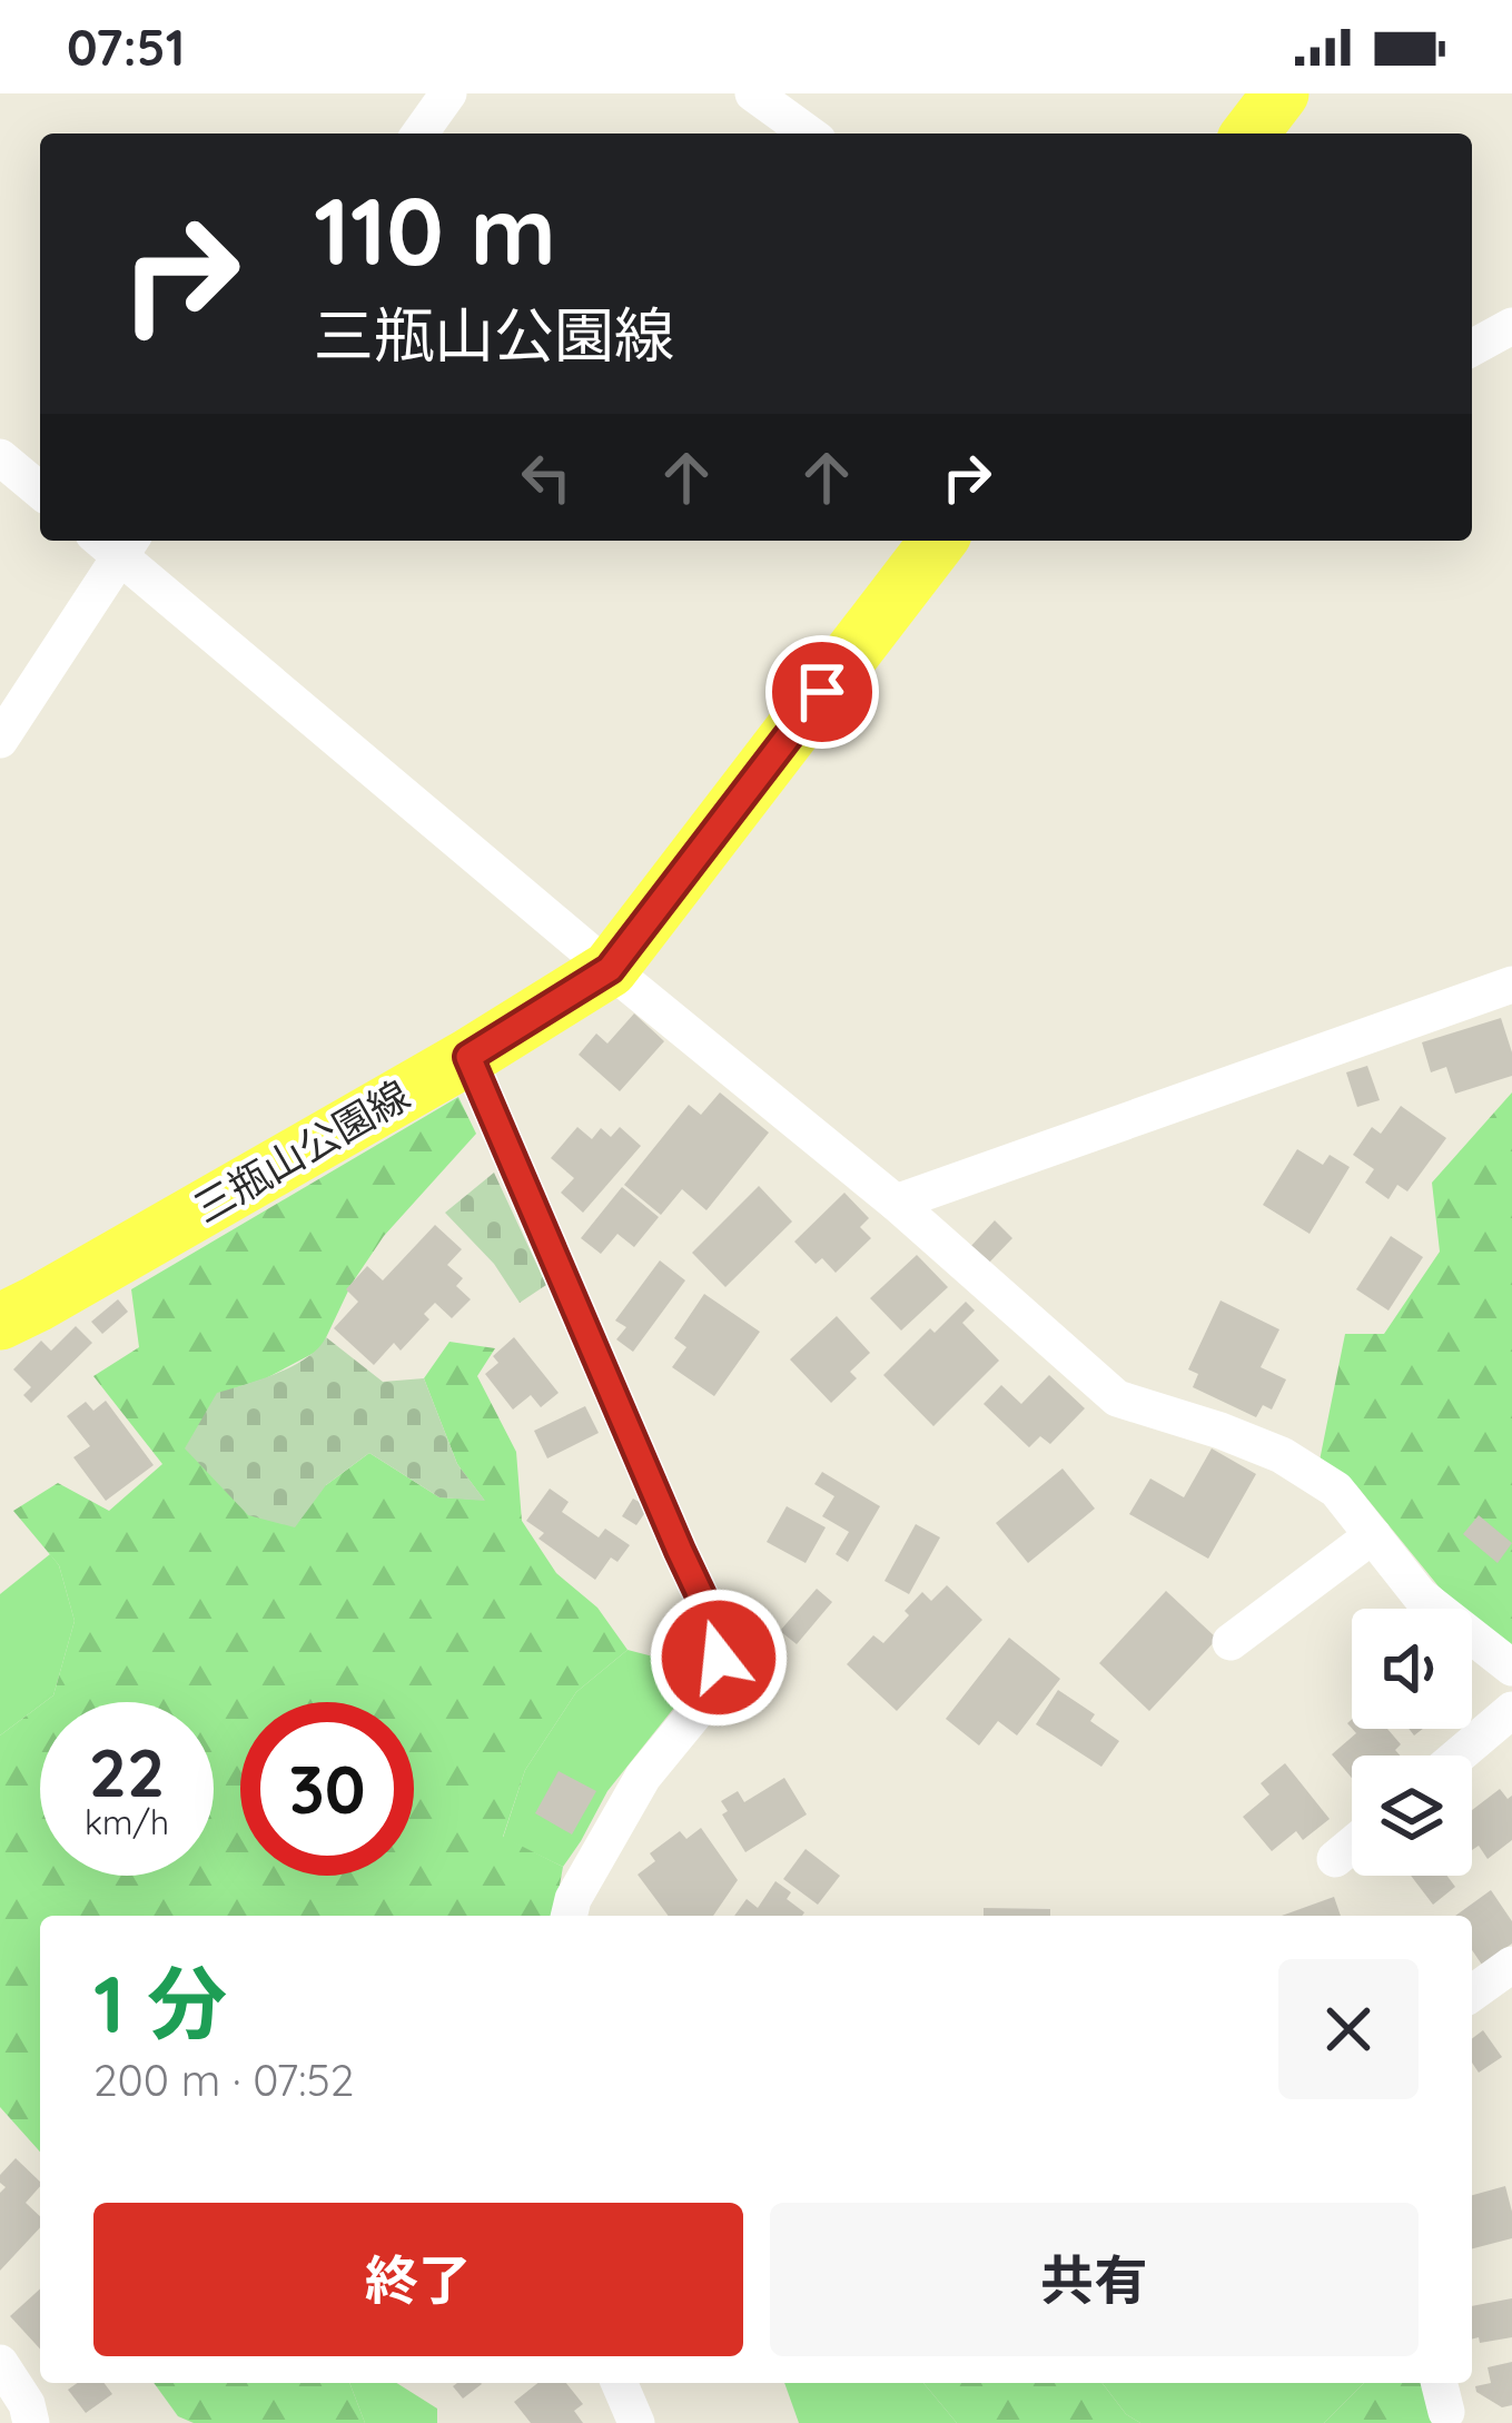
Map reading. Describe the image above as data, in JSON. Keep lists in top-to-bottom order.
{
  "streets": {
    "main road": ["三瓶山公園線"]
  },
  "page": {
    "status": "07:51",
    "turn": ["110 m", "三瓶山公園線"],
    "speed": "22 km/h",
    "limit": "30",
    "heading": ["1 分", "200 m · 07:52"],
    "buttons": ["終了", "共有"]
  }
}
